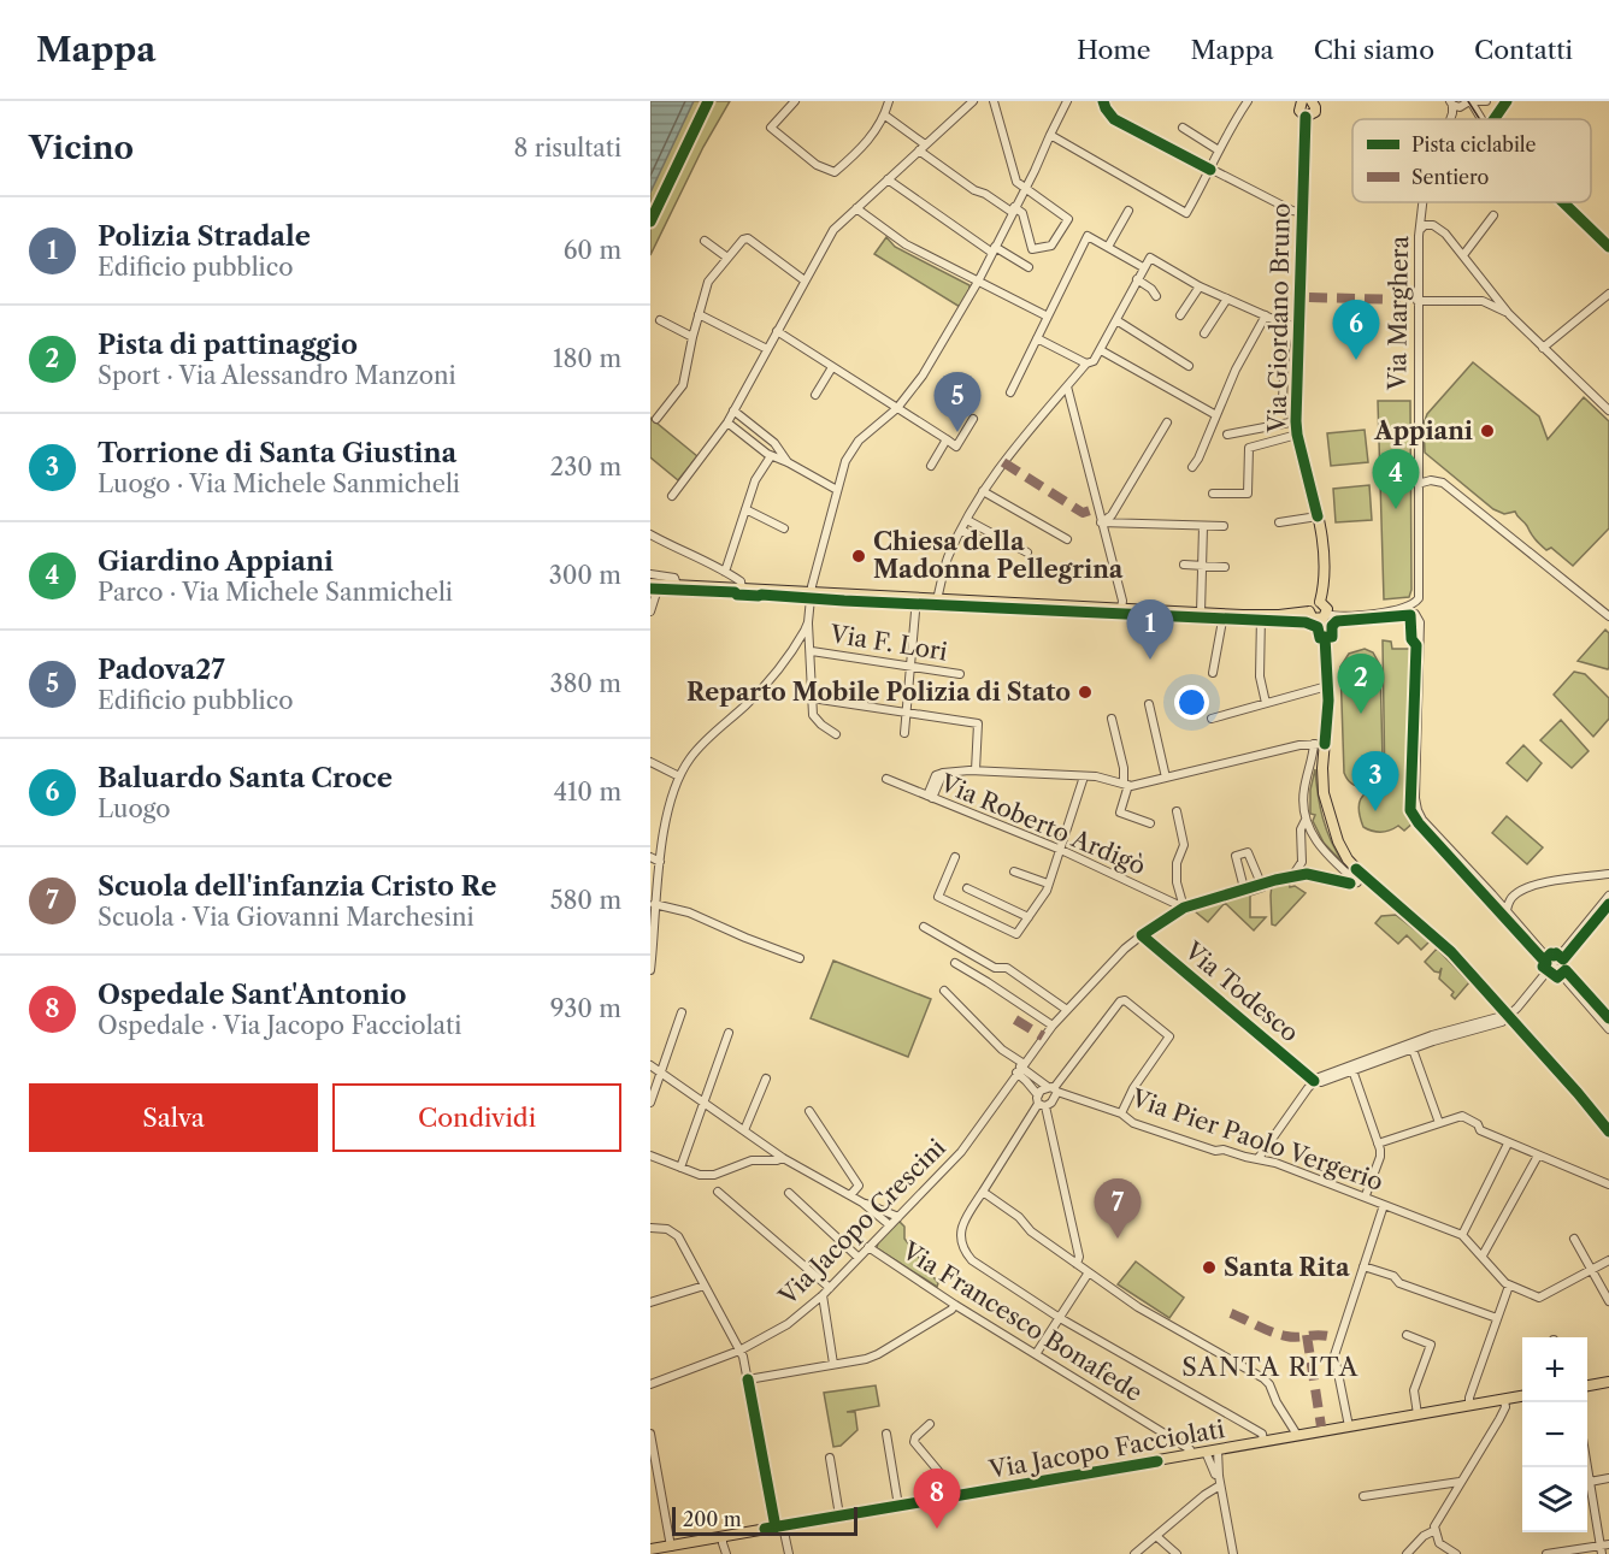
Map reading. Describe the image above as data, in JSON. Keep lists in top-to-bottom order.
{
  "streets": {
    "main road": ["Via Giordano Bruno", "Via Jacopo Facciolati"],
    "street": [
      "Via Marghera",
      "Via F. Lori",
      "Via Roberto Ardigò",
      "Via Todesco",
      "Via Pier Paolo Vergerio",
      "Via Jacopo Crescini",
      "Via Francesco Bonafede"
    ]
  },
  "crossings": [
    ["Via Roberto Ardigò", "Via Jacopo Crescini"],
    ["Via Todesco", "Via Jacopo Crescini"],
    ["Via Pier Paolo Vergerio", "Via Jacopo Crescini"],
    ["Via Jacopo Crescini", "Via Francesco Bonafede"],
    ["Via Francesco Bonafede", "Via Jacopo Facciolati"]
  ],
  "districts": ["SANTA RITA"],
  "places": [
    "Appiani",
    "Chiesa della Madonna Pellegrina",
    "Reparto Mobile Polizia di Stato",
    "Santa Rita"
  ],
  "legend": ["Pista ciclabile", "Sentiero"],
  "scale_bar": "200 m",
  "page": {
    "header": "Mappa",
    "nav": [
      "Home",
      "Mappa",
      "Chi siamo",
      "Contatti"
    ],
    "heading": ["Vicino", "8 risultati"],
    "list": [
      {
        "mark": "1",
        "name": "Polizia Stradale",
        "note": "Edificio pubblico",
        "value": "60 m"
      },
      {
        "mark": "2",
        "name": "Pista di pattinaggio",
        "note": "Sport · Via Alessandro Manzoni",
        "value": "180 m"
      },
      {
        "mark": "3",
        "name": "Torrione di Santa Giustina",
        "note": "Luogo · Via Michele Sanmicheli",
        "value": "230 m"
      },
      {
        "mark": "4",
        "name": "Giardino Appiani",
        "note": "Parco · Via Michele Sanmicheli",
        "value": "300 m"
      },
      {
        "mark": "5",
        "name": "Padova27",
        "note": "Edificio pubblico",
        "value": "380 m"
      },
      {
        "mark": "6",
        "name": "Baluardo Santa Croce",
        "note": "Luogo",
        "value": "410 m"
      },
      {
        "mark": "7",
        "name": "Scuola dell'infanzia Cristo Re",
        "note": "Scuola · Via Giovanni Marchesini",
        "value": "580 m"
      },
      {
        "mark": "8",
        "name": "Ospedale Sant'Antonio",
        "note": "Ospedale · Via Jacopo Facciolati",
        "value": "930 m"
      }
    ],
    "pins": [
      "6",
      "5",
      "4",
      "1",
      "2",
      "3",
      "7",
      "8"
    ],
    "buttons": ["Salva", "Condividi"],
    "map_buttons": ["+", "−"],
    "scale": "200 m"
  }
}
